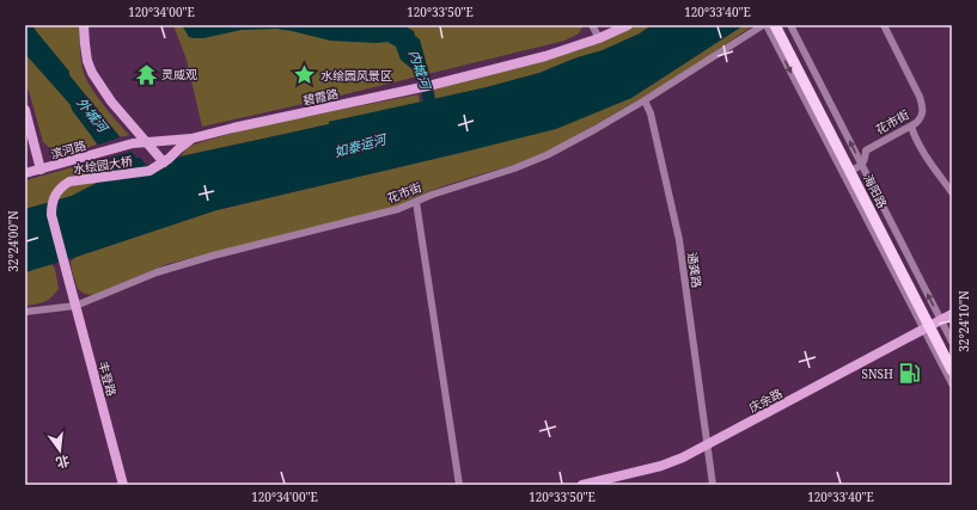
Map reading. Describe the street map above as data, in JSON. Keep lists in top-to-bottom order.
{
  "streets": {
    "main road": ["海阳路"],
    "street": [
      "碧霞路",
      "花市街",
      "滨河路",
      "水绘园大桥",
      "通龚路",
      "丰登路",
      "庆余路"
    ]
  },
  "crossings": [
    ["碧霞路", "滨河路"],
    ["花市街", "海阳路"],
    ["花市街", "通龚路"],
    ["花市街", "丰登路"],
    ["水绘园大桥", "丰登路"],
    ["海阳路", "庆余路"],
    ["通龚路", "庆余路"]
  ],
  "water": ["内城河", "外城河", "如泰运河"],
  "places": {
    "temple": ["灵威观"],
    "place": ["水绘园风景区"],
    "fuel station": ["SNSH"]
  },
  "north": "bottom",
  "coordinates": [
    "120°34'00\"E",
    "120°33'50\"E",
    "120°33'40\"E",
    "32°24'00\"N",
    "32°24'10\"N"
  ]
}
